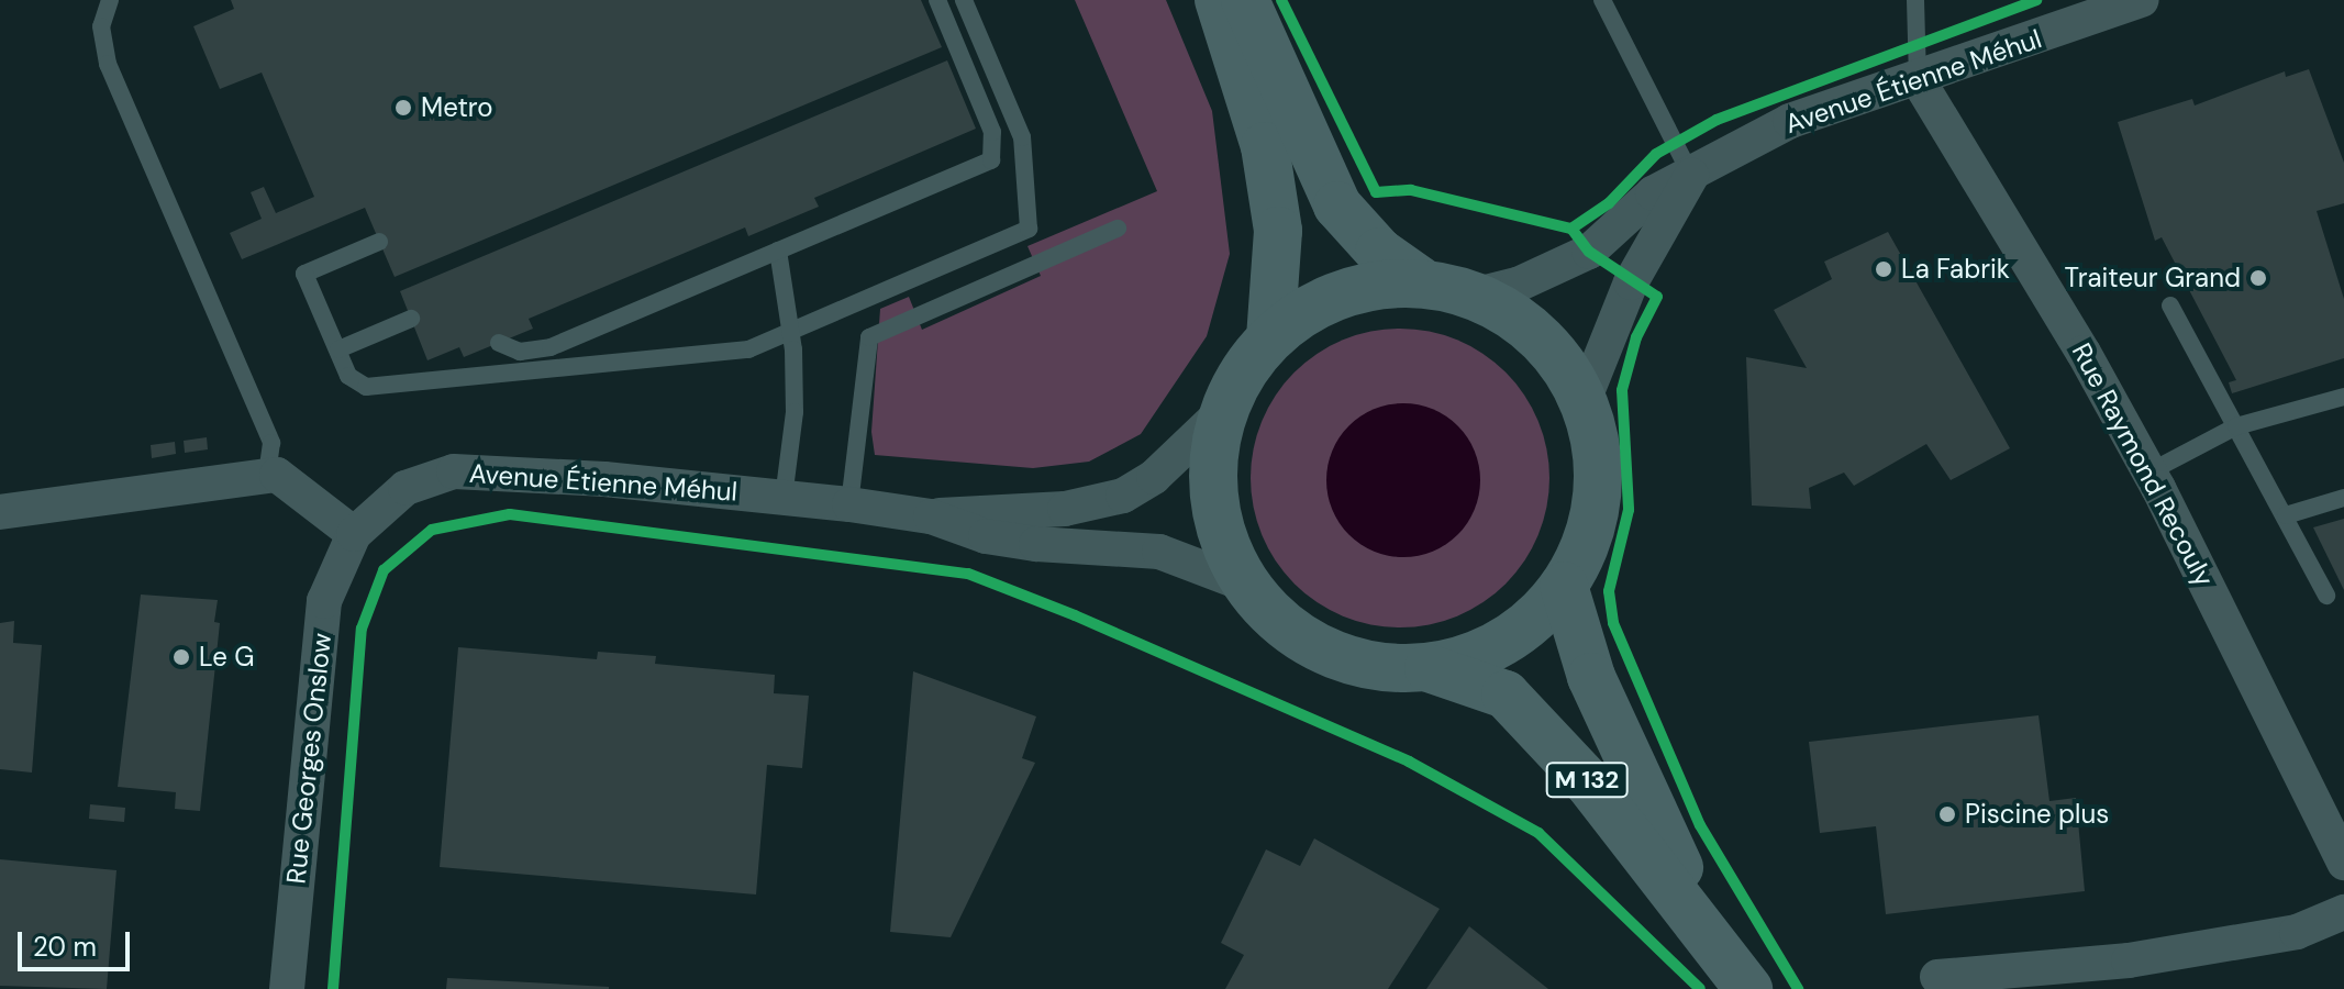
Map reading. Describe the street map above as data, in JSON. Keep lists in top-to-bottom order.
{
  "streets": {
    "main road": ["M 132"],
    "street": ["Avenue Étienne Méhul", "Rue Raymond Recouly", "Rue Georges Onslow"]
  },
  "crossings": [
    ["Avenue Étienne Méhul", "Rue Raymond Recouly"],
    ["Avenue Étienne Méhul", "Rue Georges Onslow"]
  ],
  "places": [
    "Metro",
    "La Fabrik",
    "Traiteur Grand",
    "Le G",
    "Piscine plus"
  ],
  "scale_bar": "20 m"
}
